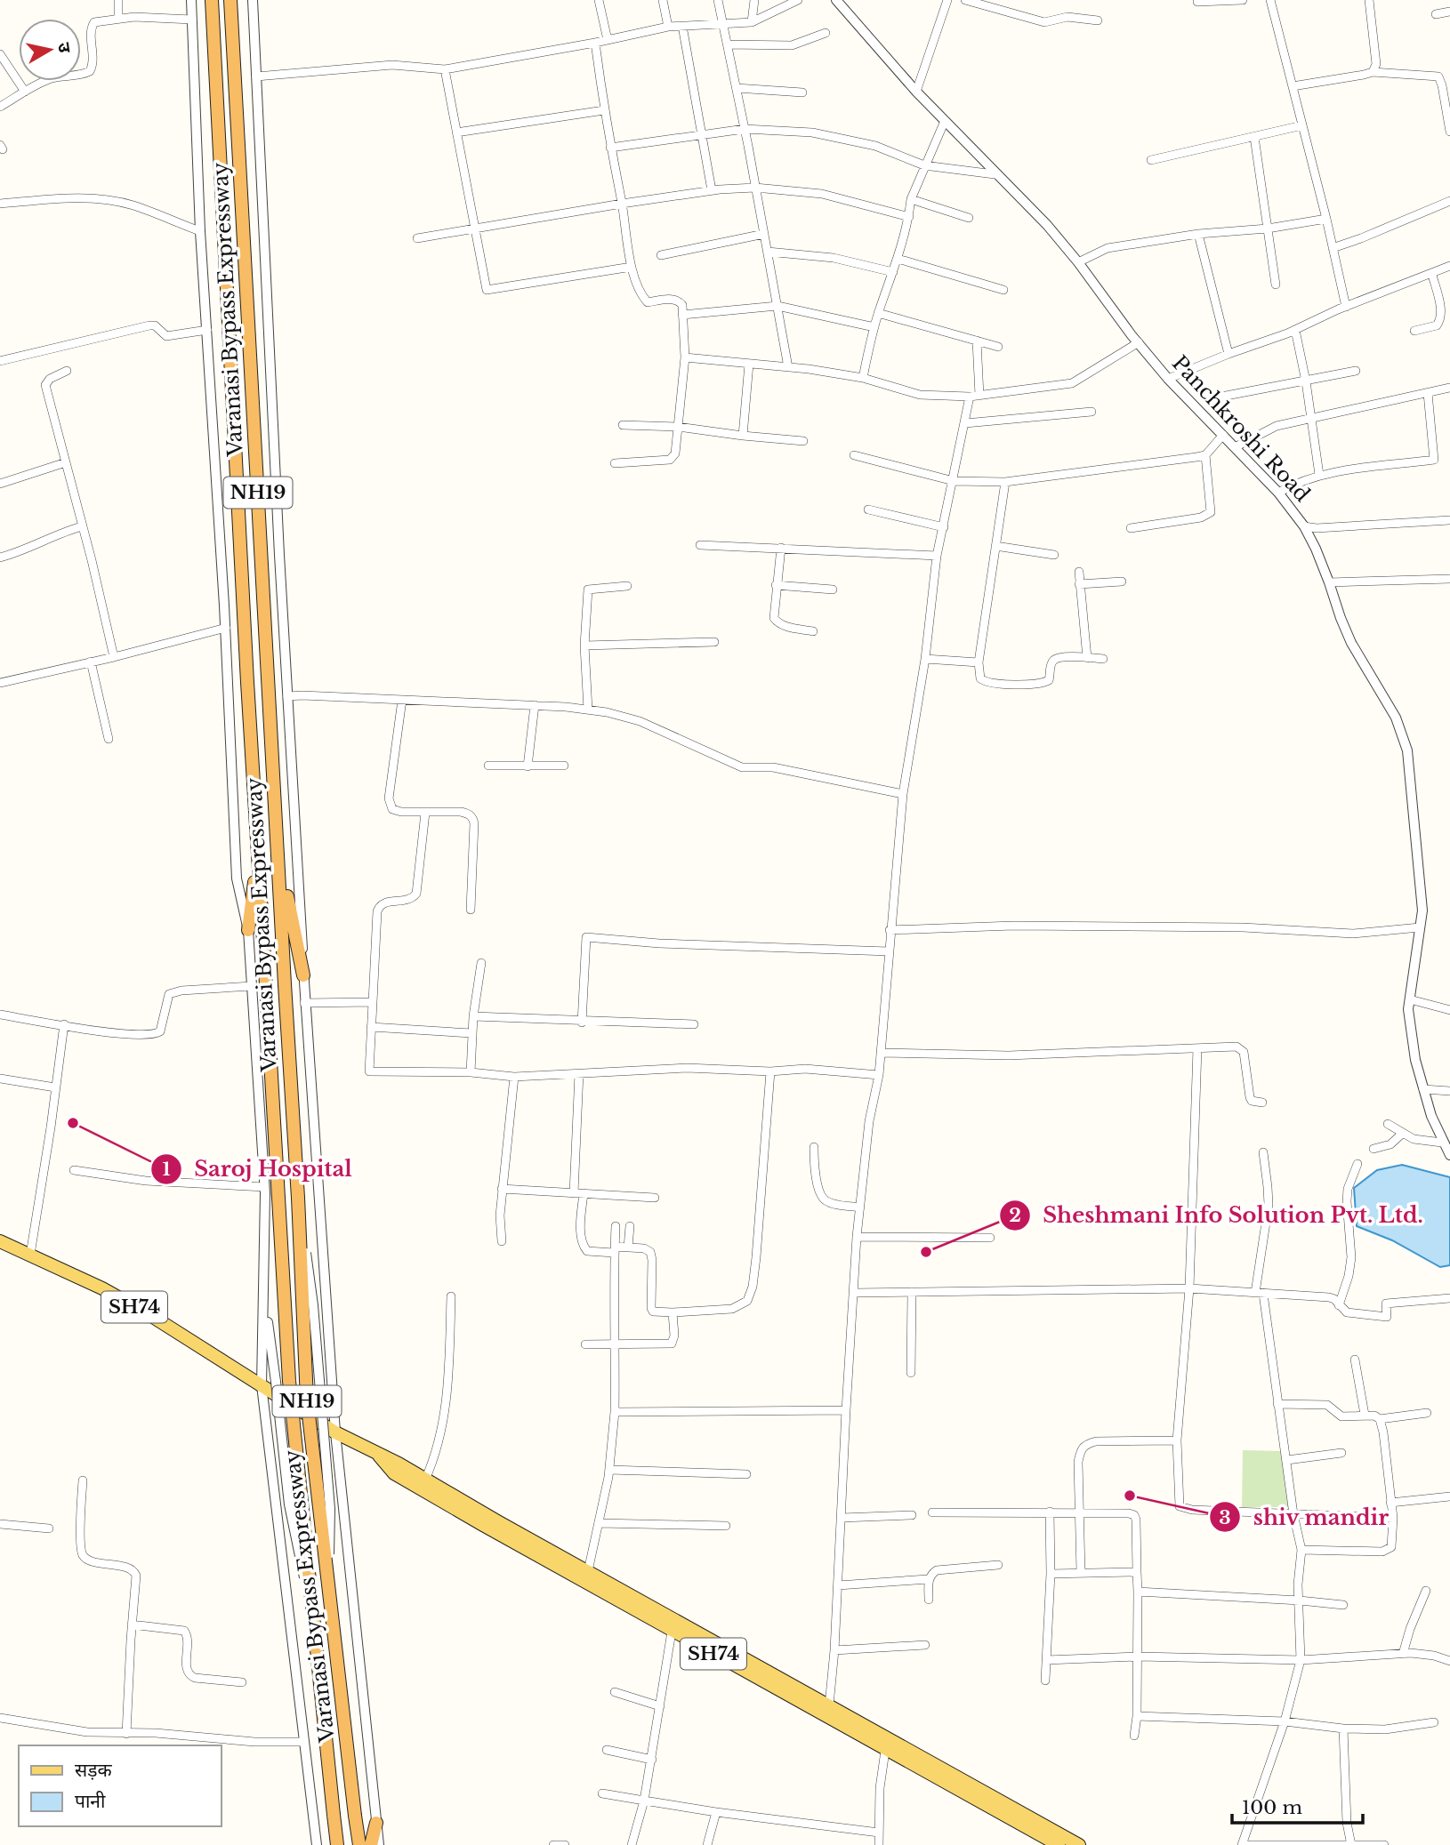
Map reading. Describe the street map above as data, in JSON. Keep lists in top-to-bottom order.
{
  "streets": {
    "highway": ["Varanasi Bypass Expressway", "NH19"],
    "main road": ["SH74"],
    "street": ["Panchkroshi Road"]
  },
  "places": ["Saroj Hospital", "Sheshmani Info Solution Pvt. Ltd.", "shiv mandir"],
  "legend": ["सड़क", "पानी"],
  "scale_bar": "100 m",
  "north": "right"
}
